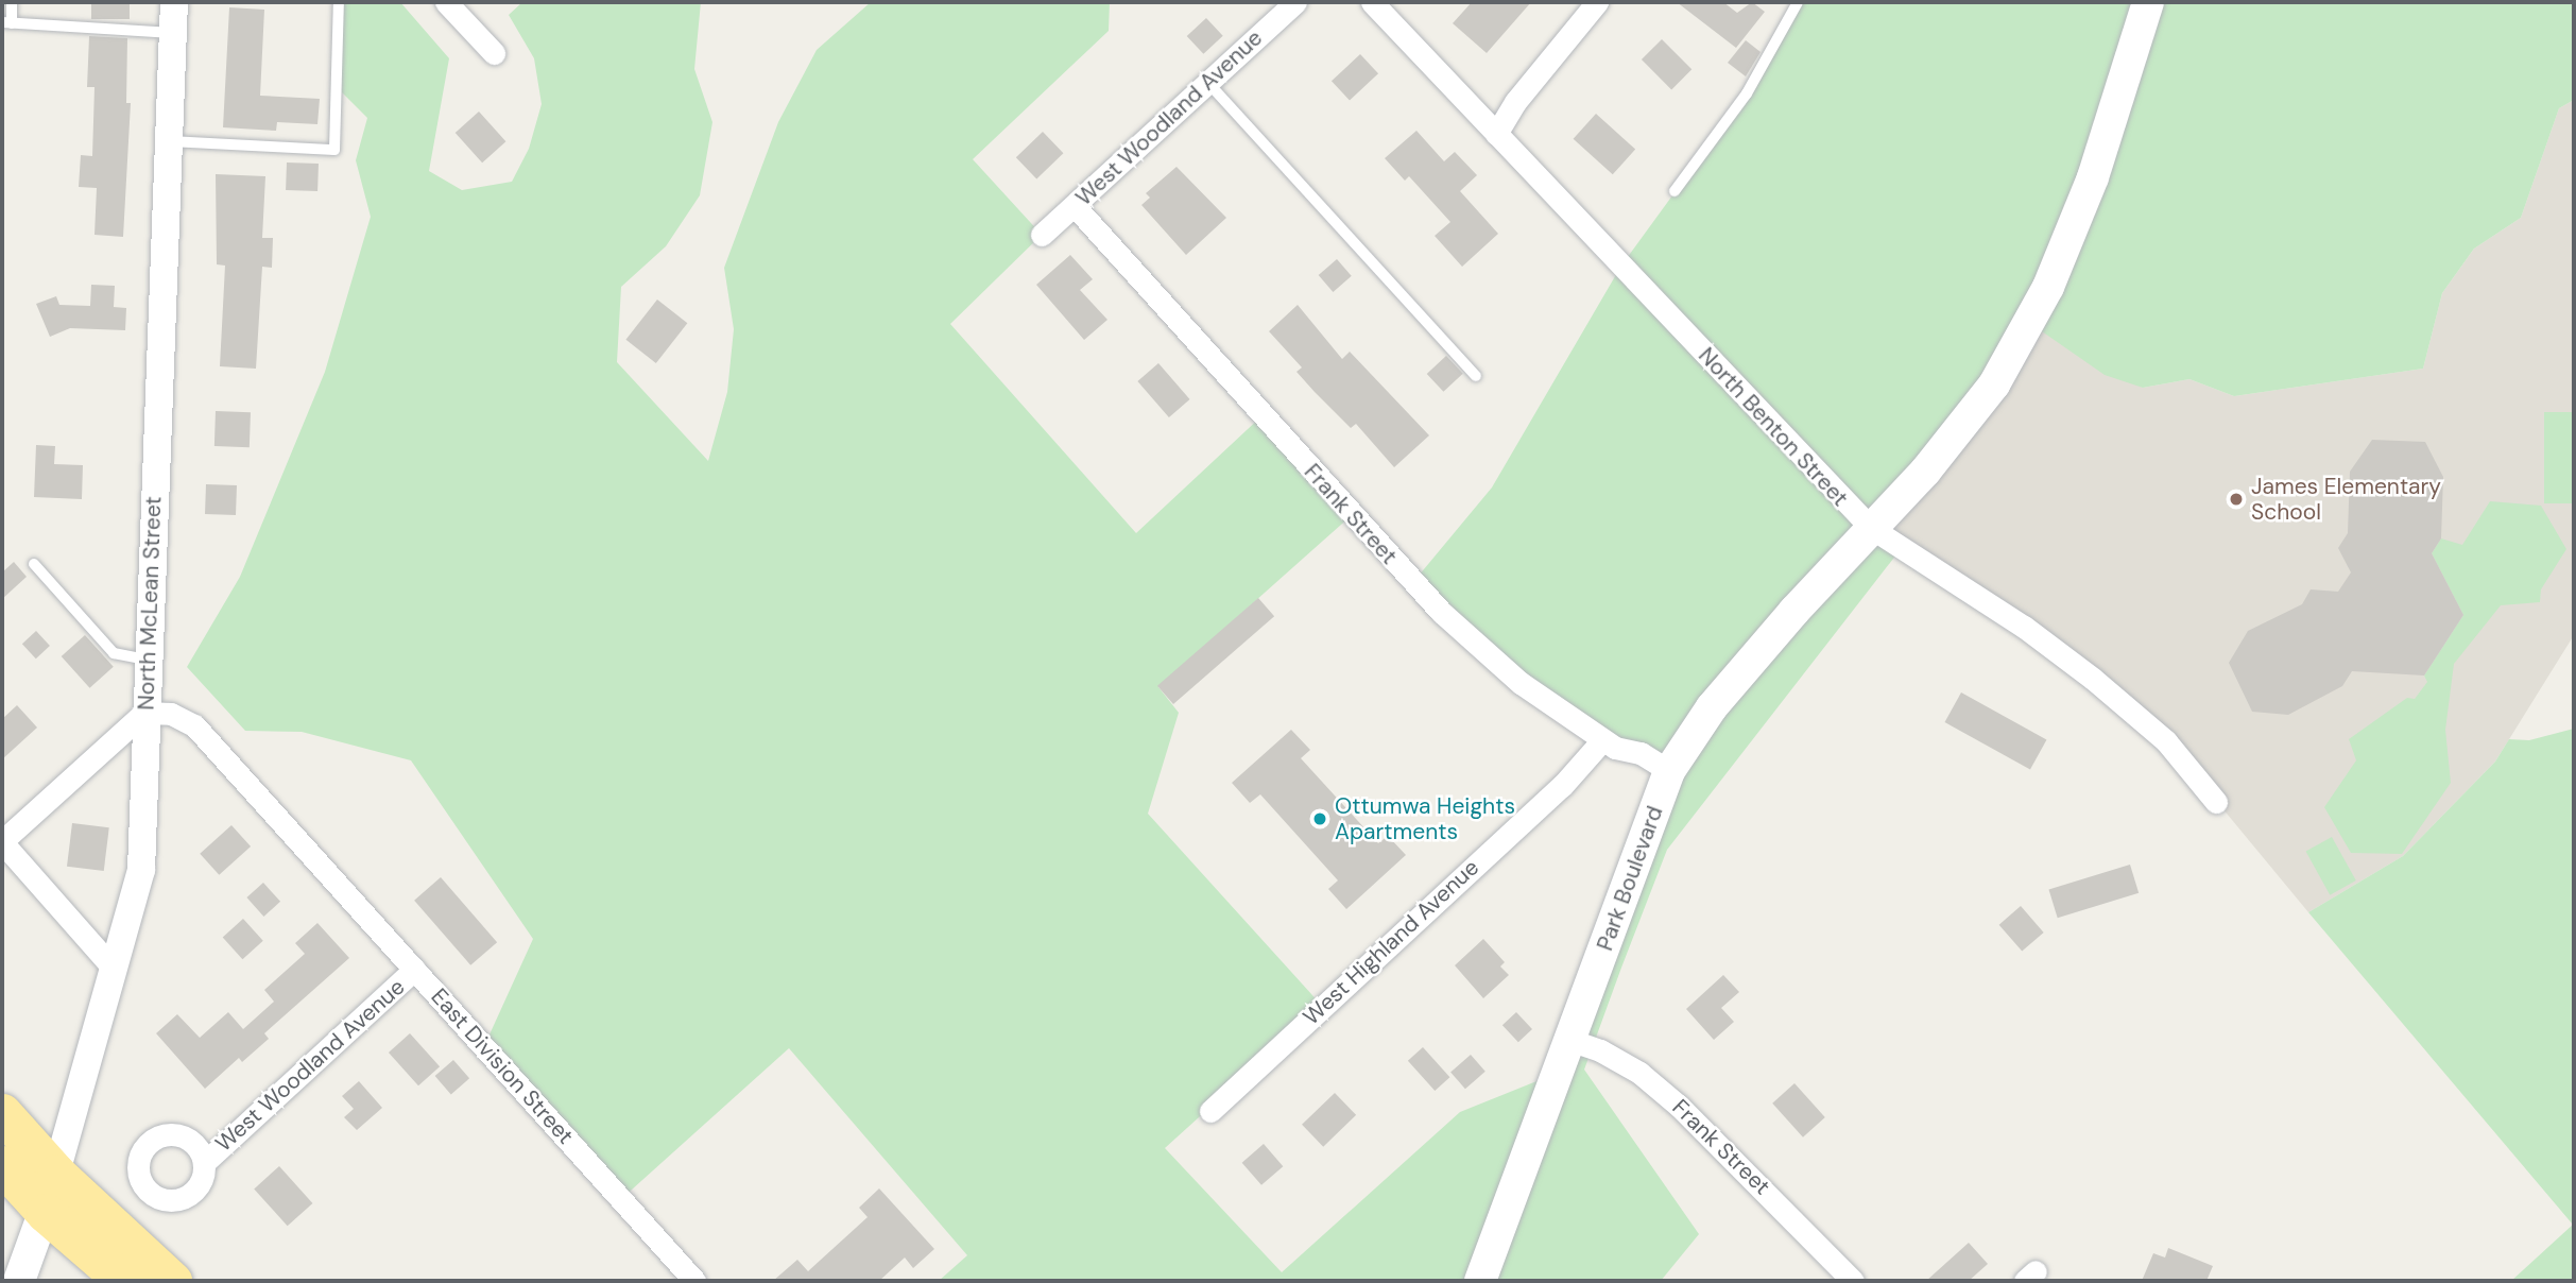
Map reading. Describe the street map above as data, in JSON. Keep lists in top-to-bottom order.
{
  "streets": {
    "main road": ["Park Boulevard"],
    "street": [
      "West Woodland Avenue",
      "North Benton Street",
      "Frank Street",
      "North McLean Street",
      "West Highland Avenue",
      "East Division Street"
    ]
  },
  "crossings": [
    ["West Woodland Avenue", "Frank Street"],
    ["West Woodland Avenue", "East Division Street"],
    ["North Benton Street", "Park Boulevard"],
    ["Frank Street", "Park Boulevard"],
    ["Frank Street", "West Highland Avenue"],
    ["North McLean Street", "East Division Street"]
  ],
  "places": ["James Elementary School", "Ottumwa Heights Apartments"]
}
